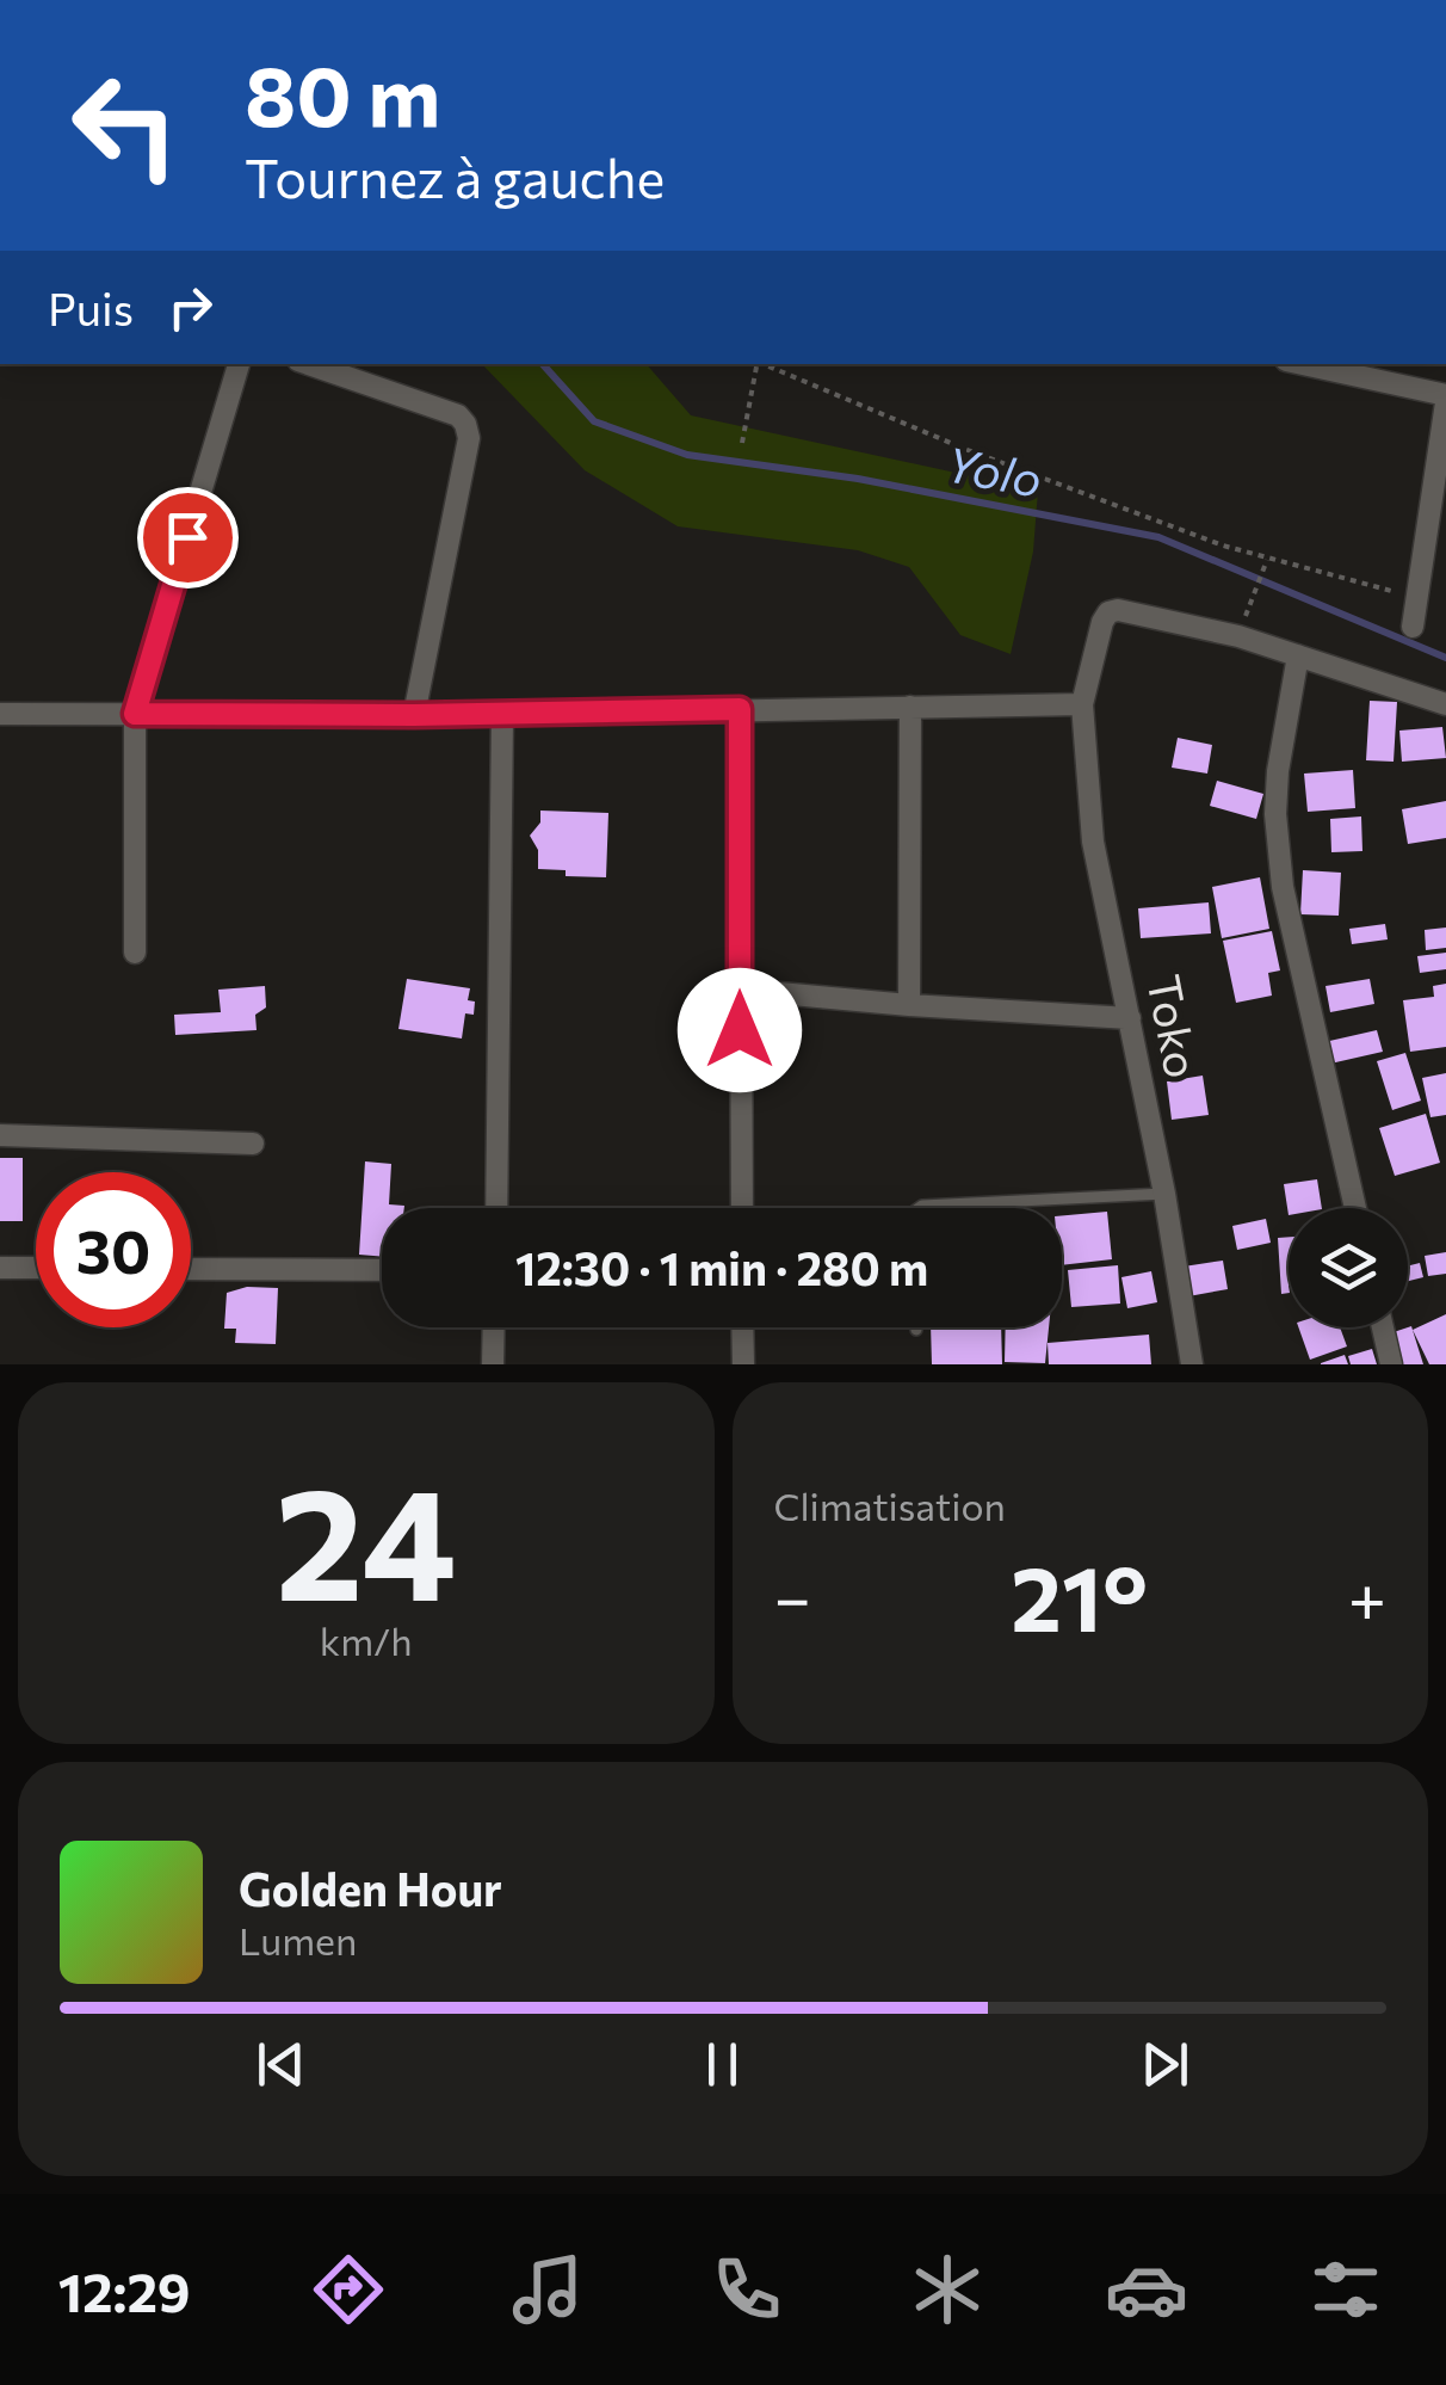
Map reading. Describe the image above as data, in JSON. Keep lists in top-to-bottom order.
{
  "streets": {
    "street": ["Toko"]
  },
  "water": ["Yolo"],
  "page": {
    "turn": ["80 m", "Tournez à gauche"],
    "then": "Puis",
    "limit": "30",
    "trip": "12:30 · 1 min · 280 m",
    "tile": [
      ["24", "km/h"],
      "Climatisation"
    ],
    "heat": ["−", "21°", "+"],
    "song": ["Golden Hour", "Lumen"],
    "tabs": "12:29"
  }
}
